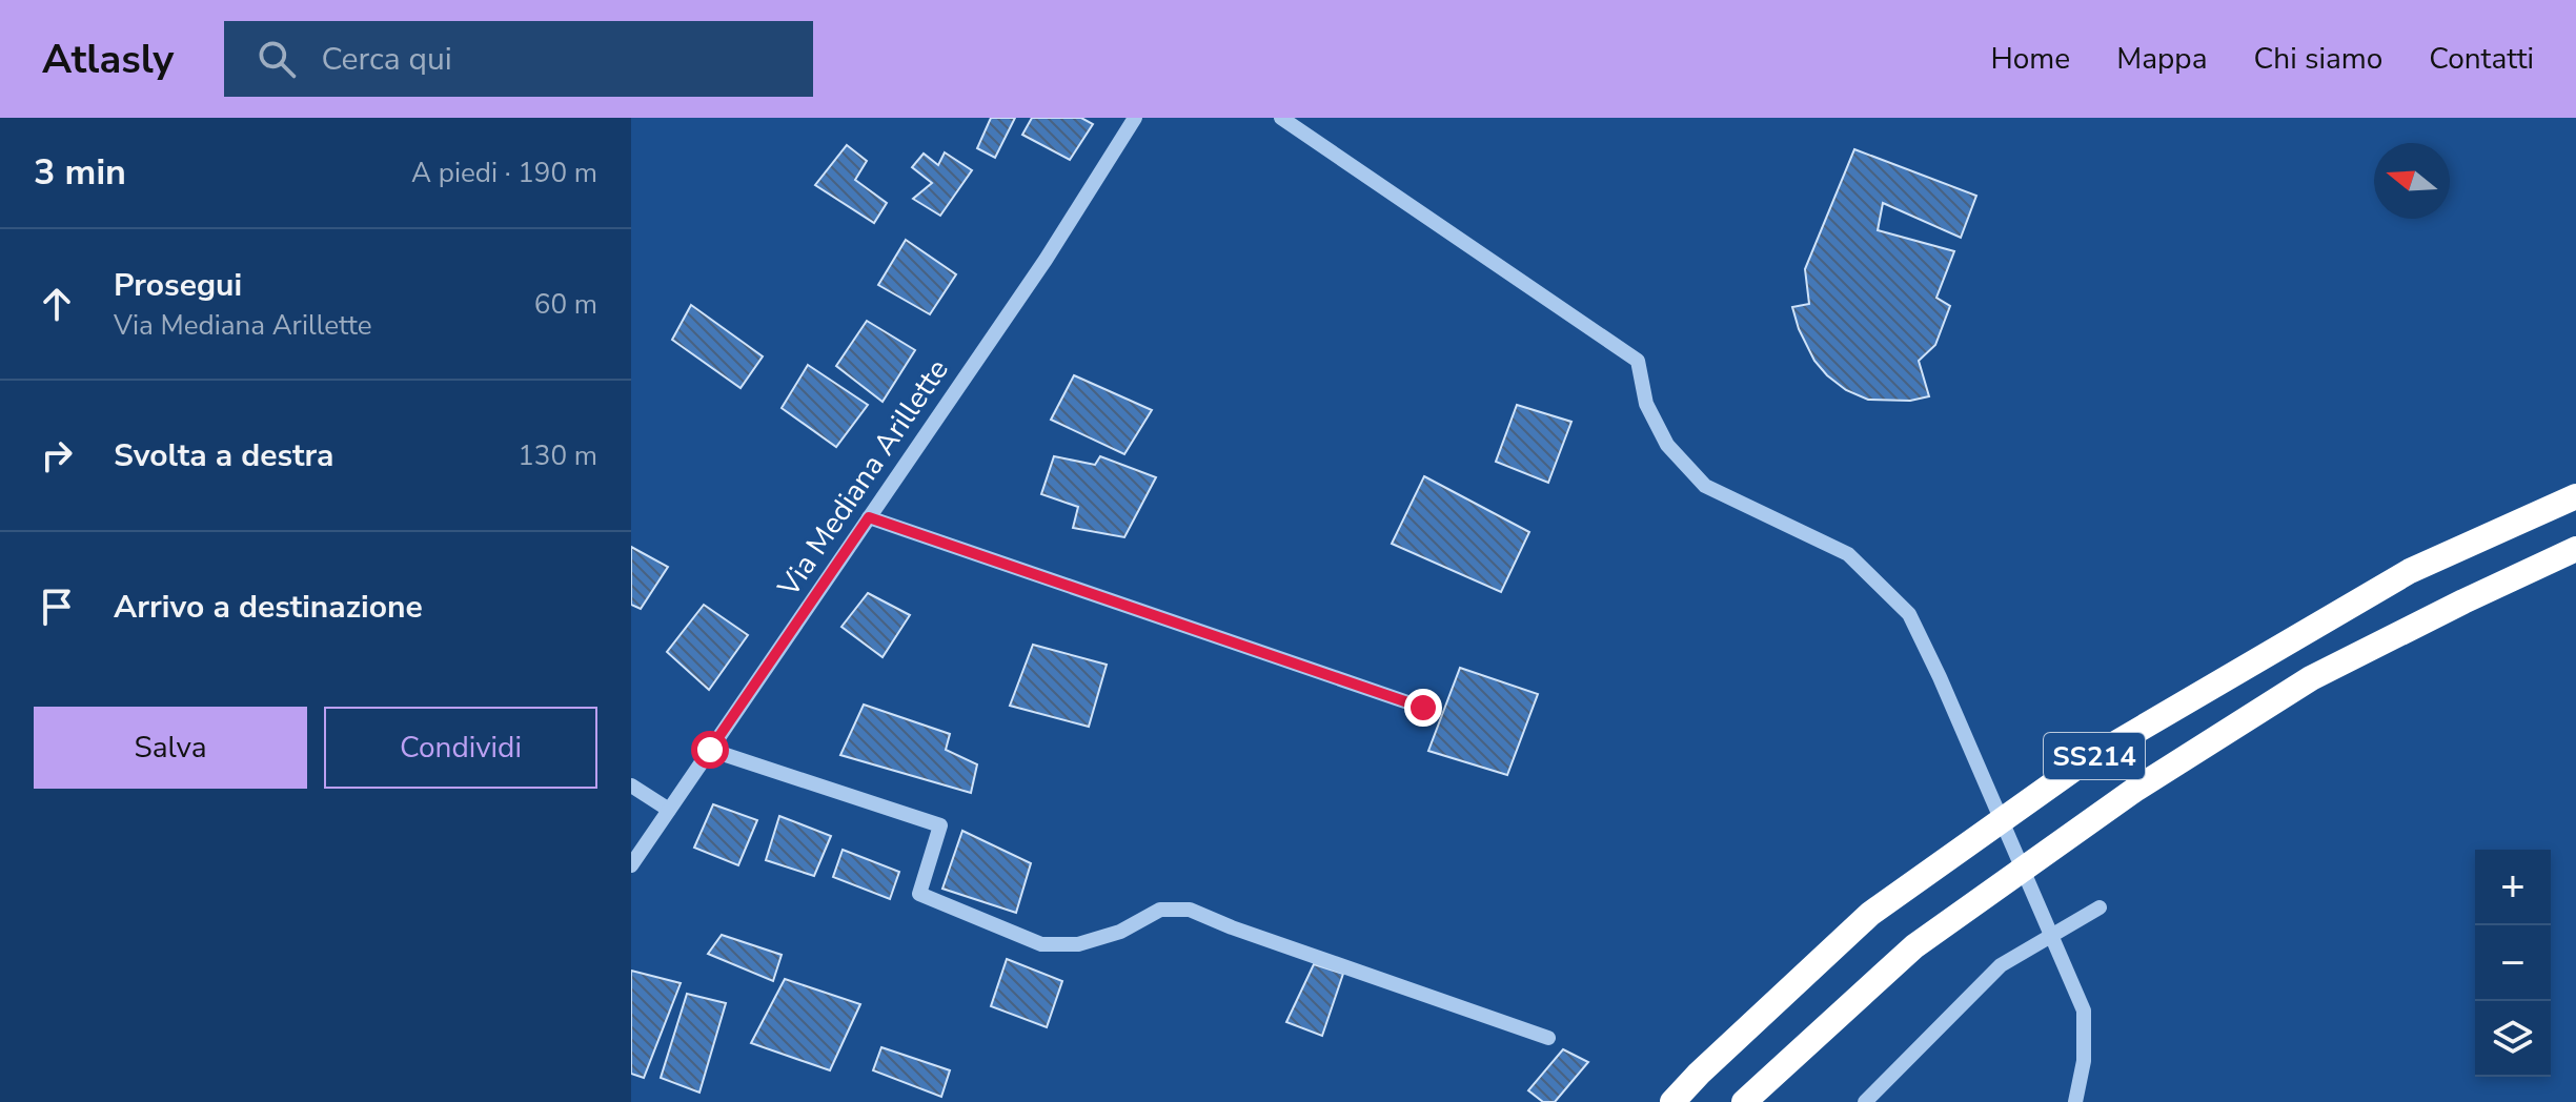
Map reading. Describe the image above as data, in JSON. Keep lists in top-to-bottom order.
{
  "streets": {
    "highway": ["SS214"],
    "street": ["Via Mediana Arillette"]
  },
  "north": "left",
  "page": {
    "header": "Atlasly",
    "search": "Cerca qui",
    "nav": [
      "Home",
      "Mappa",
      "Chi siamo",
      "Contatti"
    ],
    "heading": ["3 min", "A piedi · 190 m"],
    "list": [
      ["Prosegui", "Via Mediana Arillette", "60 m"],
      ["Svolta a destra", "130 m"],
      "Arrivo a destinazione"
    ],
    "buttons": ["Salva", "Condividi"],
    "map_buttons": ["+", "−"]
  }
}
